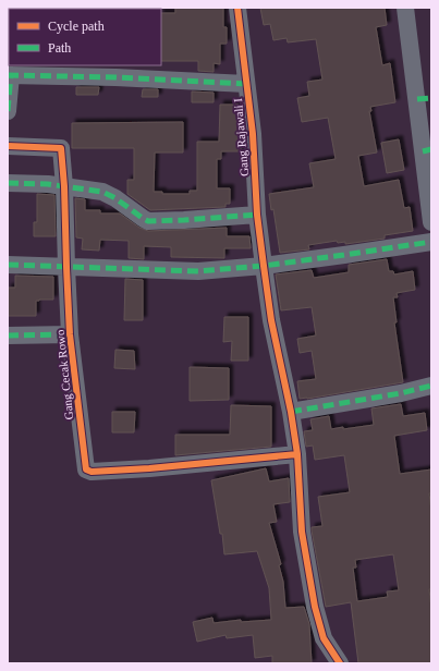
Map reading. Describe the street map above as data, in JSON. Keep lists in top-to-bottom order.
{
  "streets": {
    "street": ["Gang Rajawali I", "Gang Cecak Rowo"]
  },
  "crossings": [
    ["Gang Rajawali I", "Gang Cecak Rowo"]
  ],
  "legend": ["Cycle path", "Path"]
}
